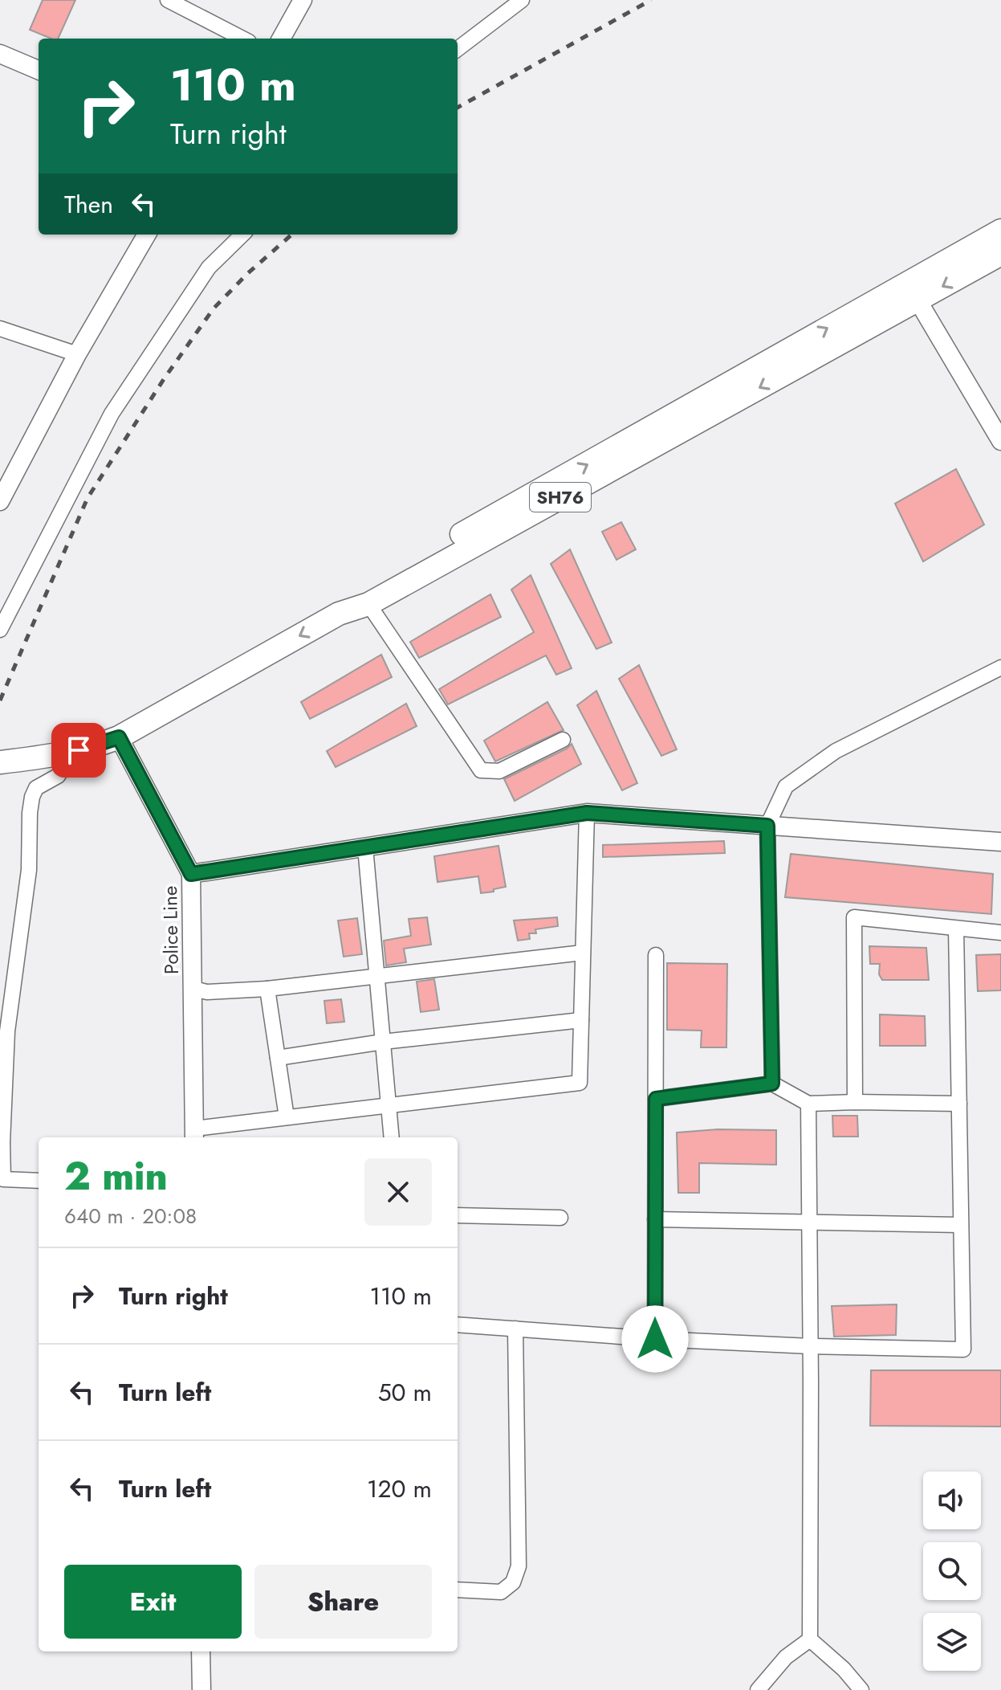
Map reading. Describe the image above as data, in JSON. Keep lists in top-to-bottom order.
{
  "streets": {
    "main road": ["SH76"],
    "street": ["Police Line"]
  },
  "crossings": [
    ["SH76", "Police Line"]
  ],
  "page": {
    "turn": ["110 m", "Turn right"],
    "then": "Then",
    "heading": ["2 min", "640 m · 20:08"],
    "list": [
      {
        "name": "Turn right",
        "value": "110 m"
      },
      {
        "name": "Turn left",
        "value": "50 m"
      },
      {
        "name": "Turn left",
        "value": "120 m"
      }
    ],
    "buttons": ["Exit", "Share"]
  }
}
